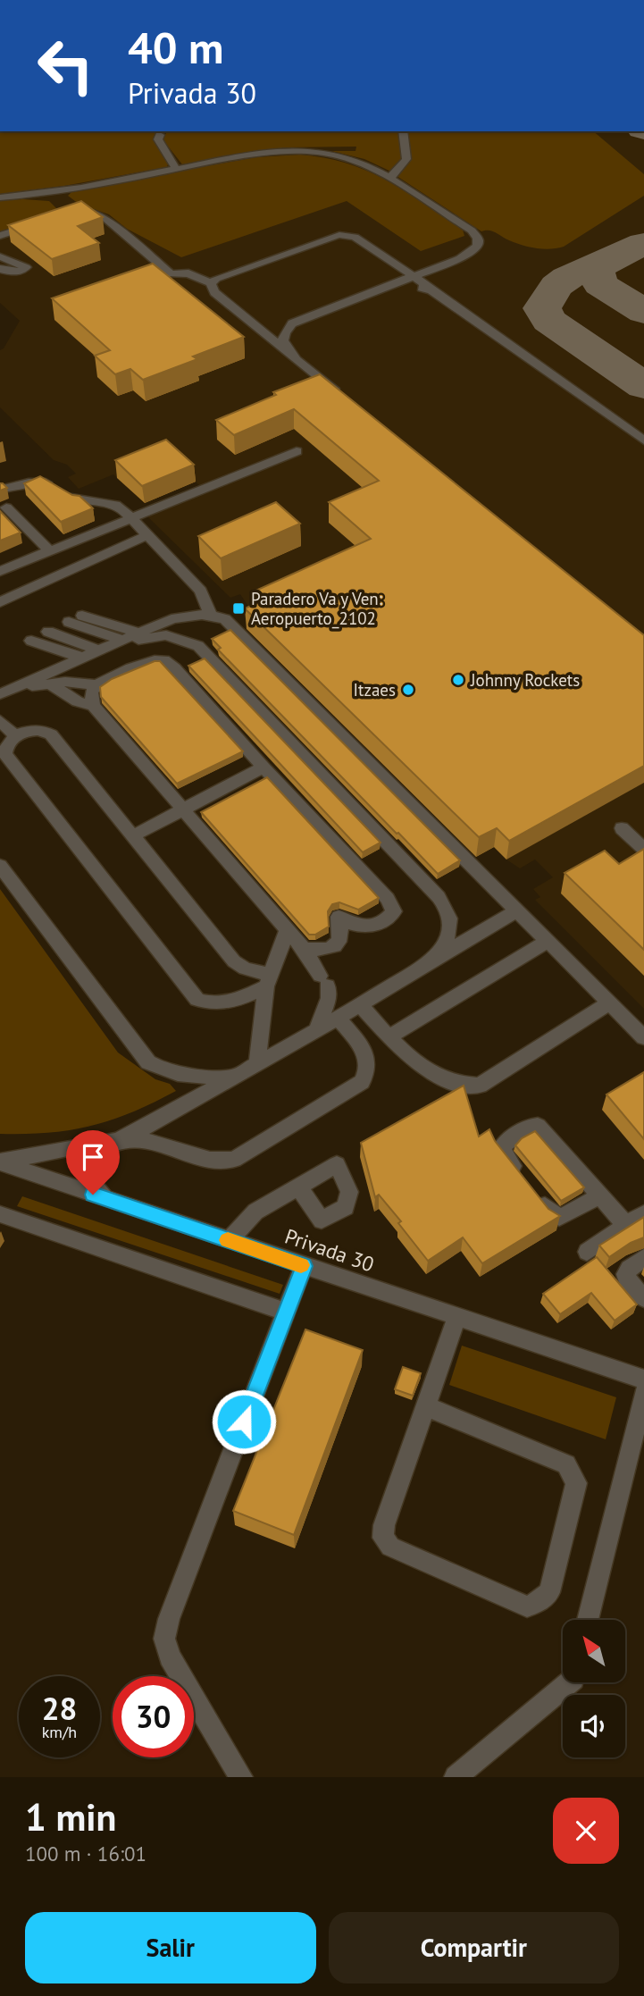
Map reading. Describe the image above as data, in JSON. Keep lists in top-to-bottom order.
{
  "streets": {
    "street": ["Privada 30"]
  },
  "places": {
    "transit": ["Paradero Va y Ven: Aeropuerto_2102"],
    "other": ["Johnny Rockets", "Itzaes"]
  },
  "north": "top left",
  "page": {
    "turn": ["40 m", "Privada 30"],
    "speed": "28 km/h",
    "limit": "30",
    "heading": ["1 min", "100 m · 16:01"],
    "buttons": ["Salir", "Compartir"]
  }
}
